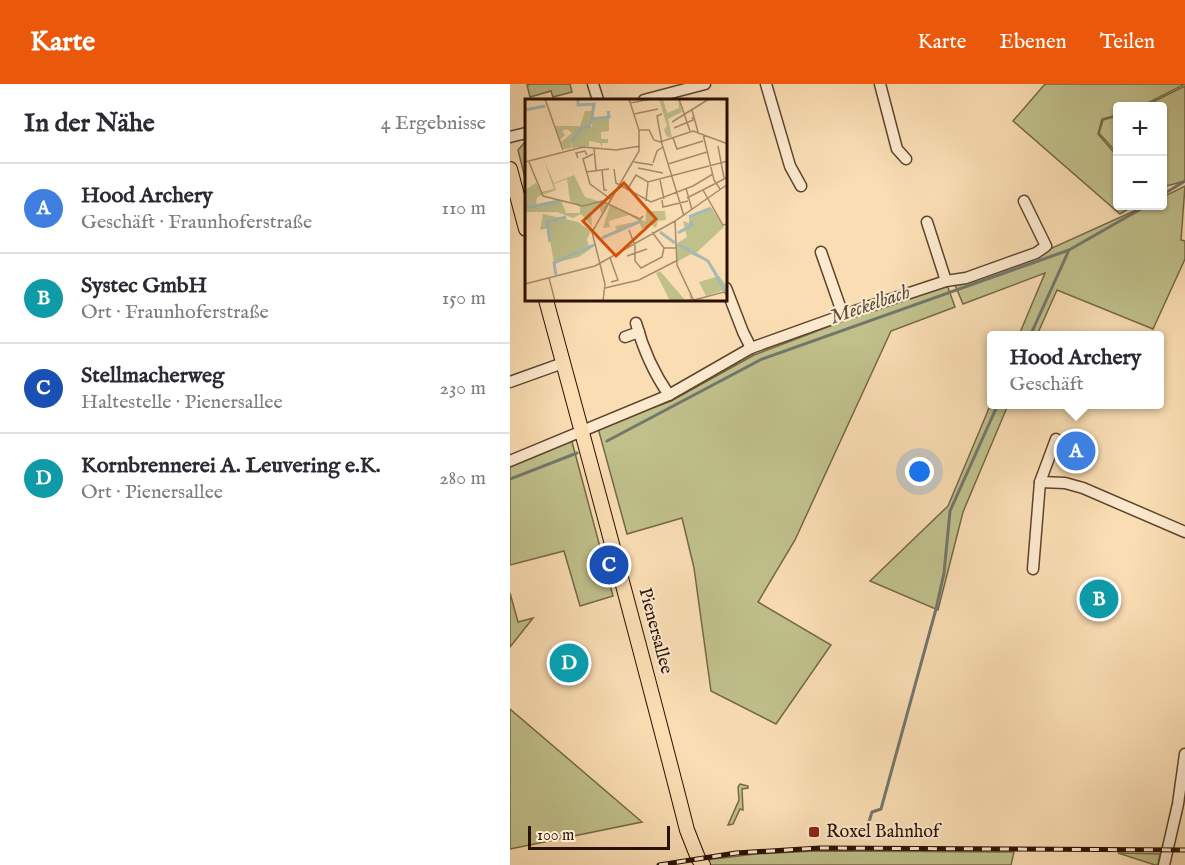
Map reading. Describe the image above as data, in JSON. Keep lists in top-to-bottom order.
{
  "streets": {
    "main road": ["Pienersallee"]
  },
  "water": ["Meckelbach"],
  "places": {
    "transit": ["Roxel Bahnhof"]
  },
  "scale_bar": "100 m",
  "page": {
    "header": "Karte",
    "nav": ["Karte", "Ebenen", "Teilen"],
    "heading": ["In der Nähe", "4 Ergebnisse"],
    "map_buttons": ["+", "−"],
    "list": [
      {
        "mark": "A",
        "name": "Hood Archery",
        "note": "Geschäft · Fraunhoferstraße",
        "value": "110 m"
      },
      {
        "mark": "B",
        "name": "Systec GmbH",
        "note": "Ort · Fraunhoferstraße",
        "value": "150 m"
      },
      {
        "mark": "C",
        "name": "Stellmacherweg",
        "note": "Haltestelle · Pienersallee",
        "value": "230 m"
      },
      {
        "mark": "D",
        "name": "Kornbrennerei A. Leuvering e.K.",
        "note": "Ort · Pienersallee",
        "value": "280 m"
      }
    ],
    "popup": ["Hood Archery", "Geschäft"],
    "pins": [
      "A",
      "C",
      "B",
      "D"
    ],
    "scale": "100 m"
  }
}
